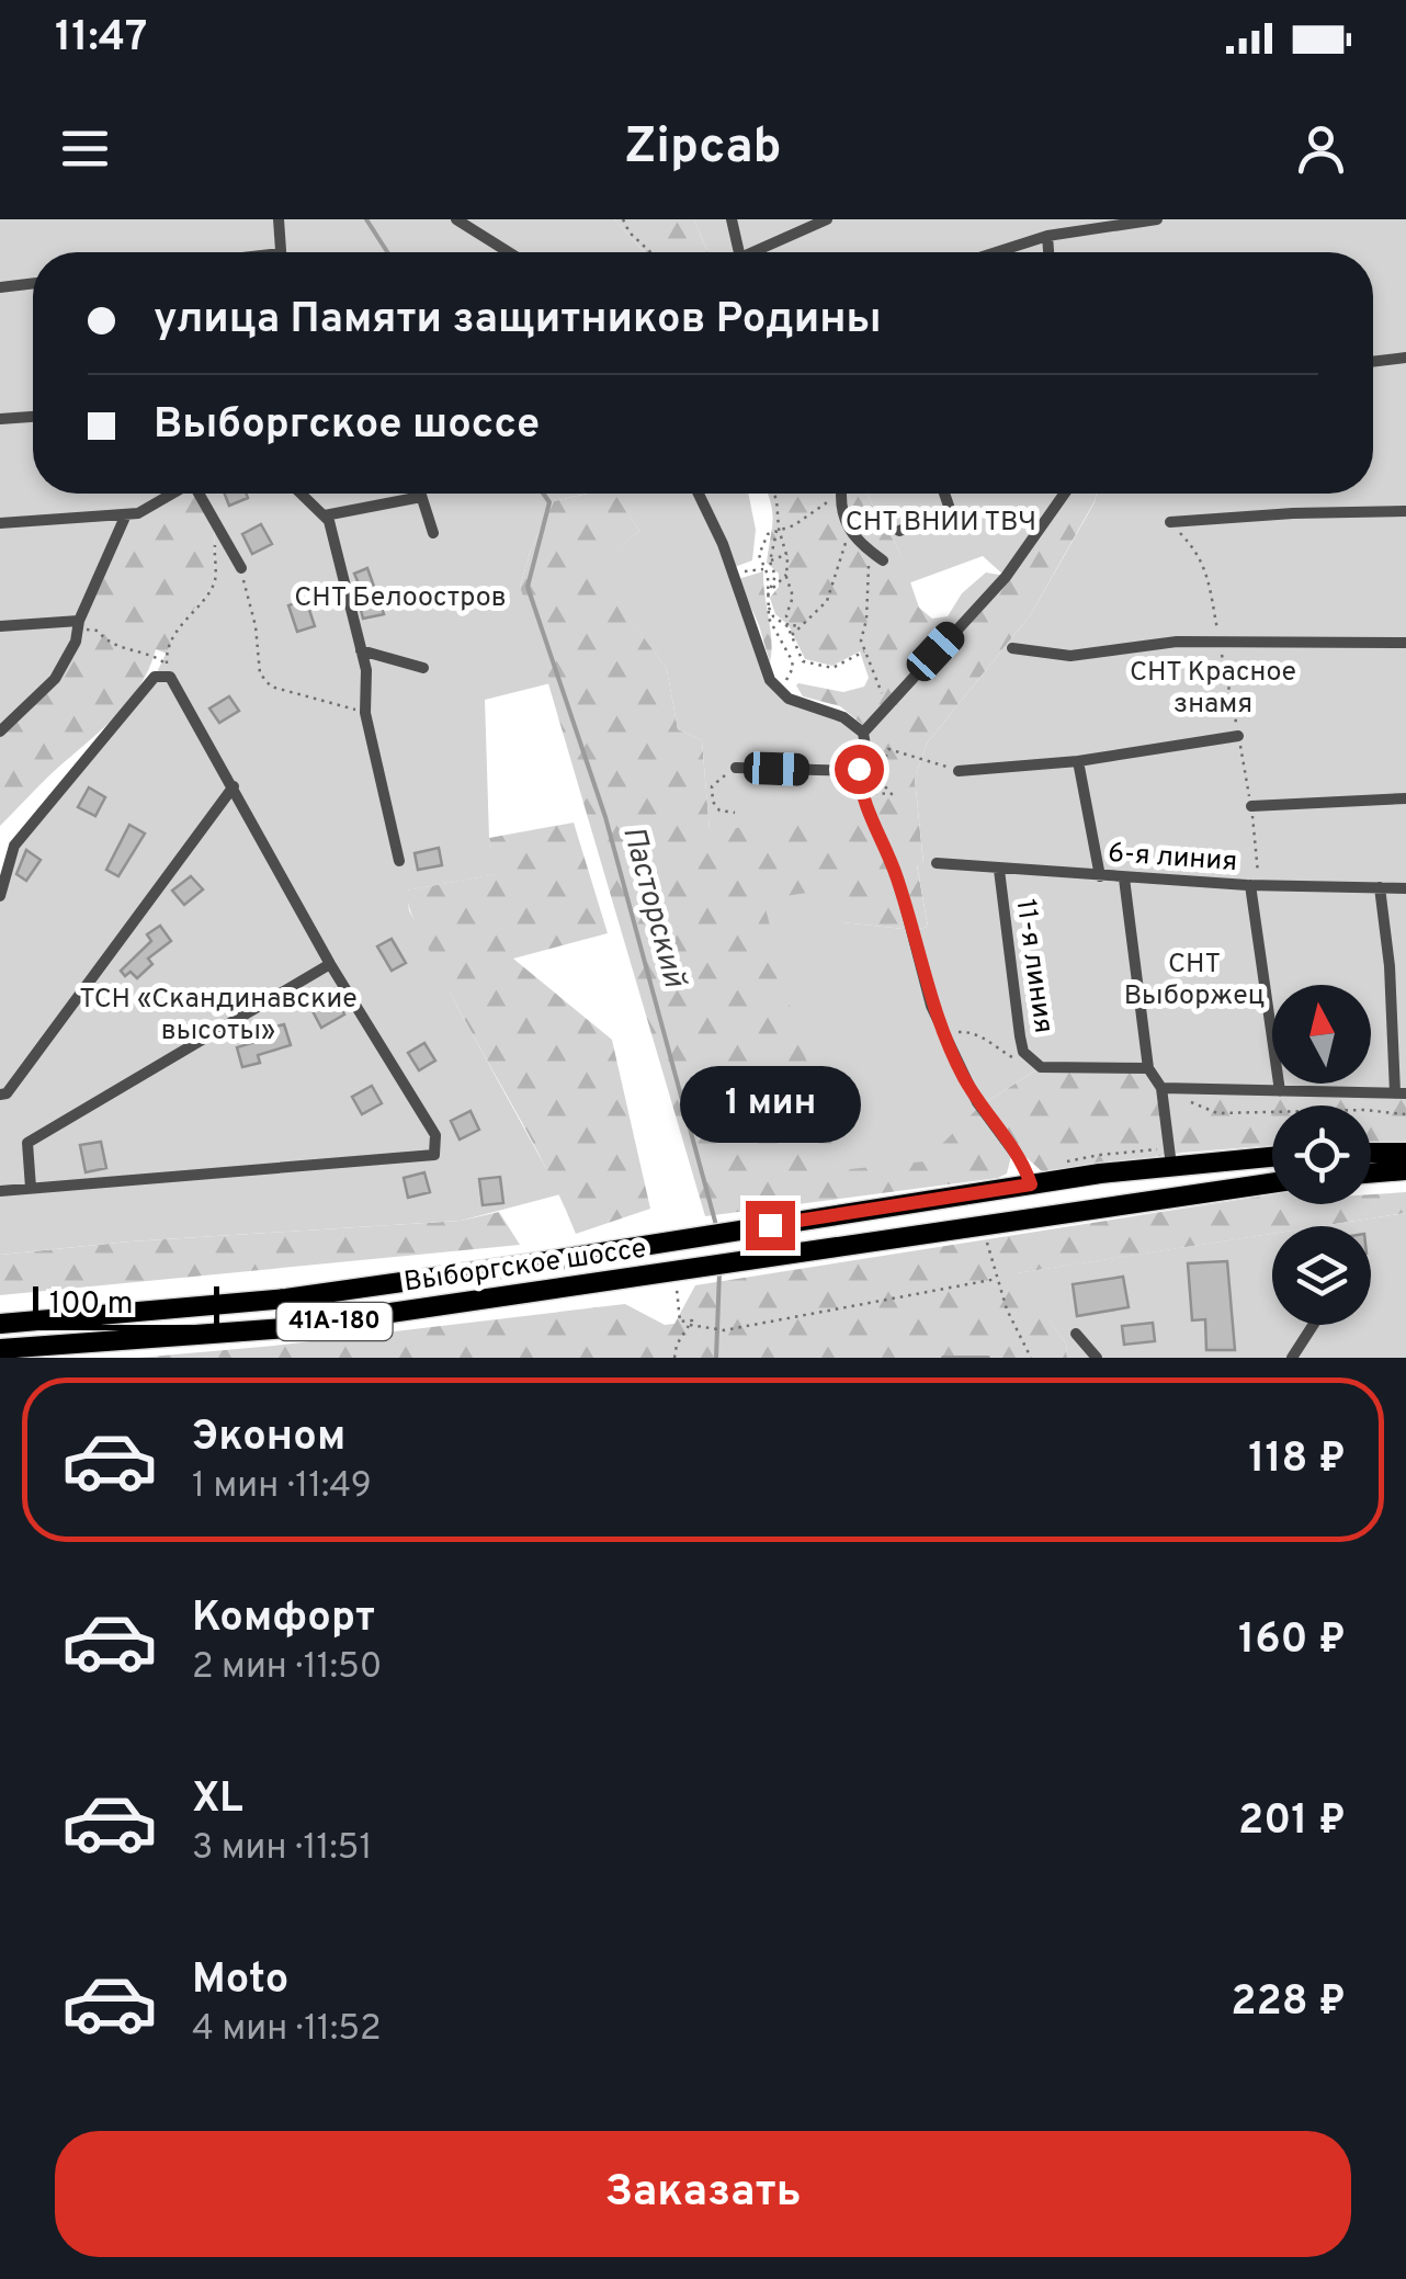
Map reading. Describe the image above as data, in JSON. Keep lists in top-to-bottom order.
{
  "streets": {
    "main road": ["Выборгское шоссе", "41А-180"],
    "street": ["6-я линия", "11-я линия"]
  },
  "crossings": [
    ["6-я линия", "11-я линия"],
    ["Выборгское шоссе", "41А-180"]
  ],
  "water": ["Пасторский"],
  "parks": [
    "СНТ ВНИИ ТВЧ",
    "СНТ Белоостров",
    "СНТ Красное знамя",
    "СНТ Выборжец",
    "ТСН «Скандинавские высоты»"
  ],
  "scale_bar": "100 m",
  "north": "top",
  "page": {
    "status": "11:47",
    "header": "Zipcab",
    "banner": ["улица Памяти защитников Родины", "Выборгское шоссе"],
    "bubble": "1 мин",
    "scale": "100 m",
    "list": [
      {
        "name": "Эконом",
        "note": "1 мин · 11:49",
        "value": "118 ₽"
      },
      {
        "name": "Комфорт",
        "note": "2 мин · 11:50",
        "value": "160 ₽"
      },
      {
        "name": "XL",
        "note": "3 мин · 11:51",
        "value": "201 ₽"
      },
      {
        "name": "Moto",
        "note": "4 мин · 11:52",
        "value": "228 ₽"
      }
    ],
    "buttons": "Заказать"
  }
}
